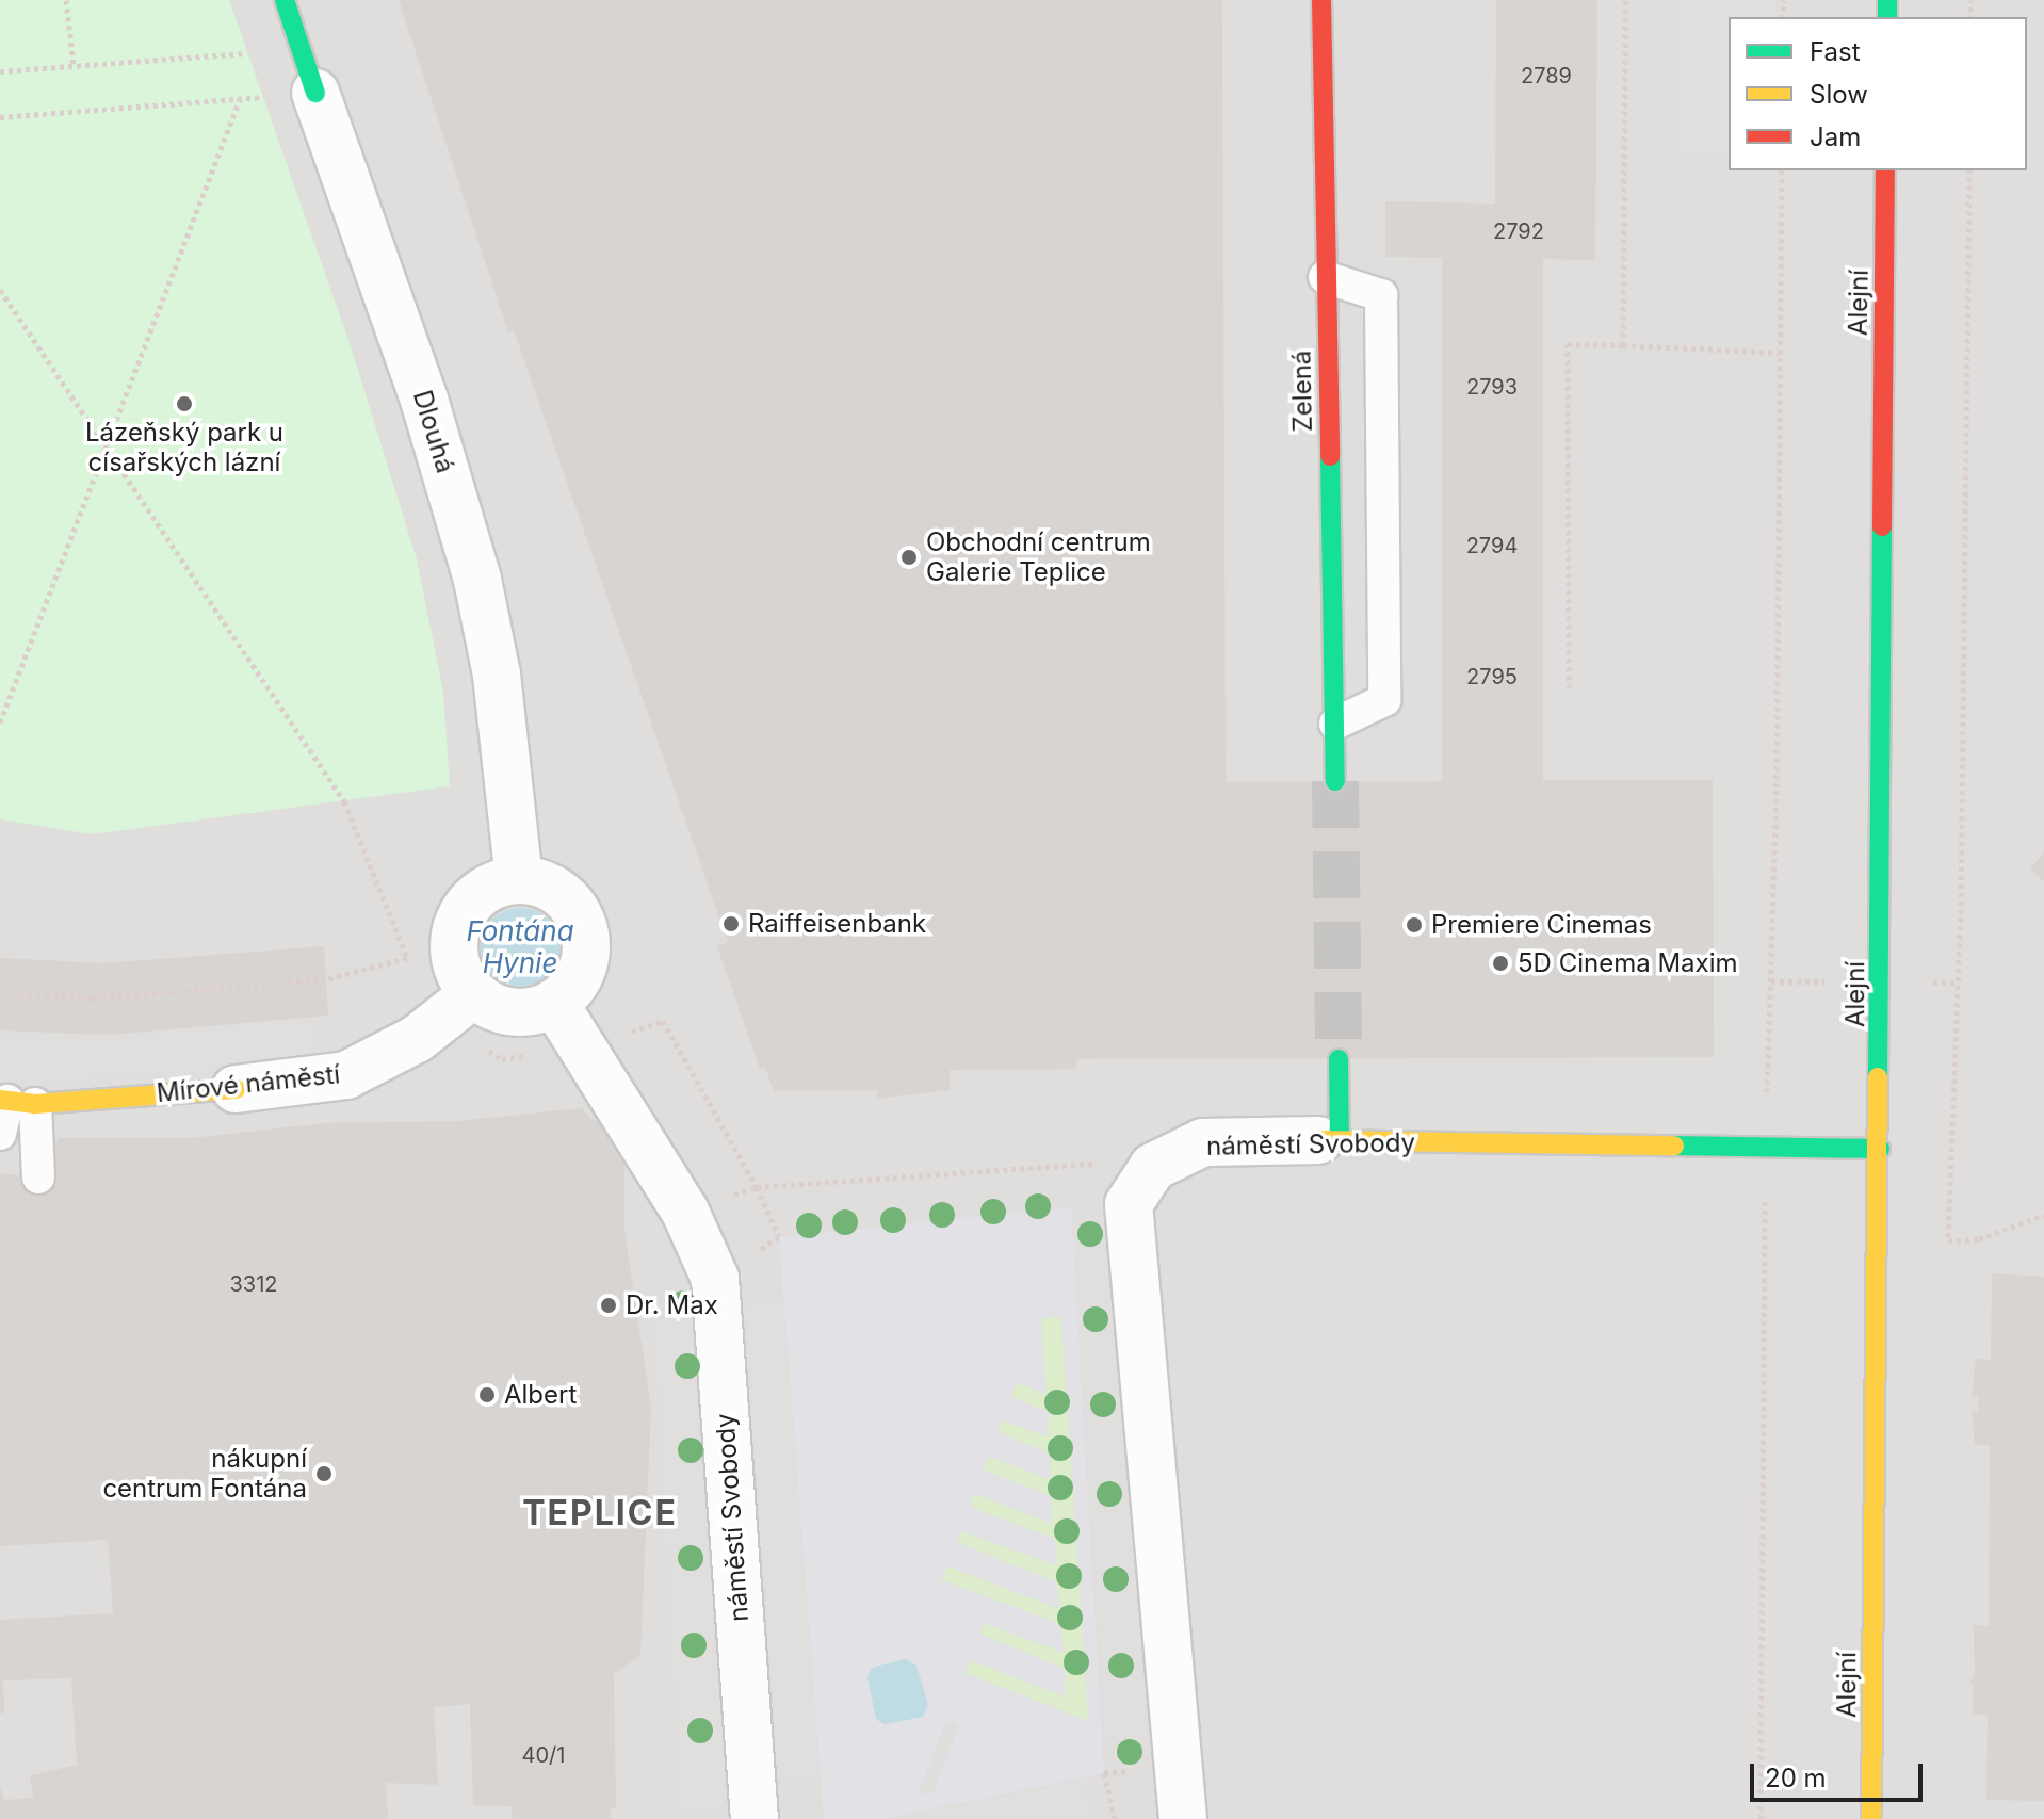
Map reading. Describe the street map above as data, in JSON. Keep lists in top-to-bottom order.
{
  "streets": {
    "street": [
      "Alejní",
      "Zelená",
      "Dlouhá",
      "Mírové náměstí",
      "náměstí Svobody"
    ]
  },
  "crossings": [
    ["Alejní", "náměstí Svobody"],
    ["Dlouhá", "Mírové náměstí"],
    ["Dlouhá", "náměstí Svobody"],
    ["Mírové náměstí", "náměstí Svobody"]
  ],
  "districts": ["TEPLICE"],
  "water": ["Fontána Hynie"],
  "places": [
    "Lázeňský park u císařských lázní",
    "Obchodní centrum Galerie Teplice",
    "Raiffeisenbank",
    "Premiere Cinemas",
    "5D Cinema Maxim",
    "Dr. Max",
    "Albert",
    "nákupní centrum Fontána"
  ],
  "house_numbers": [
    "2789",
    "2792",
    "2793",
    "2794",
    "2795",
    "3312",
    "40/1"
  ],
  "legend": ["Fast", "Slow", "Jam"],
  "scale_bar": "20 m"
}
